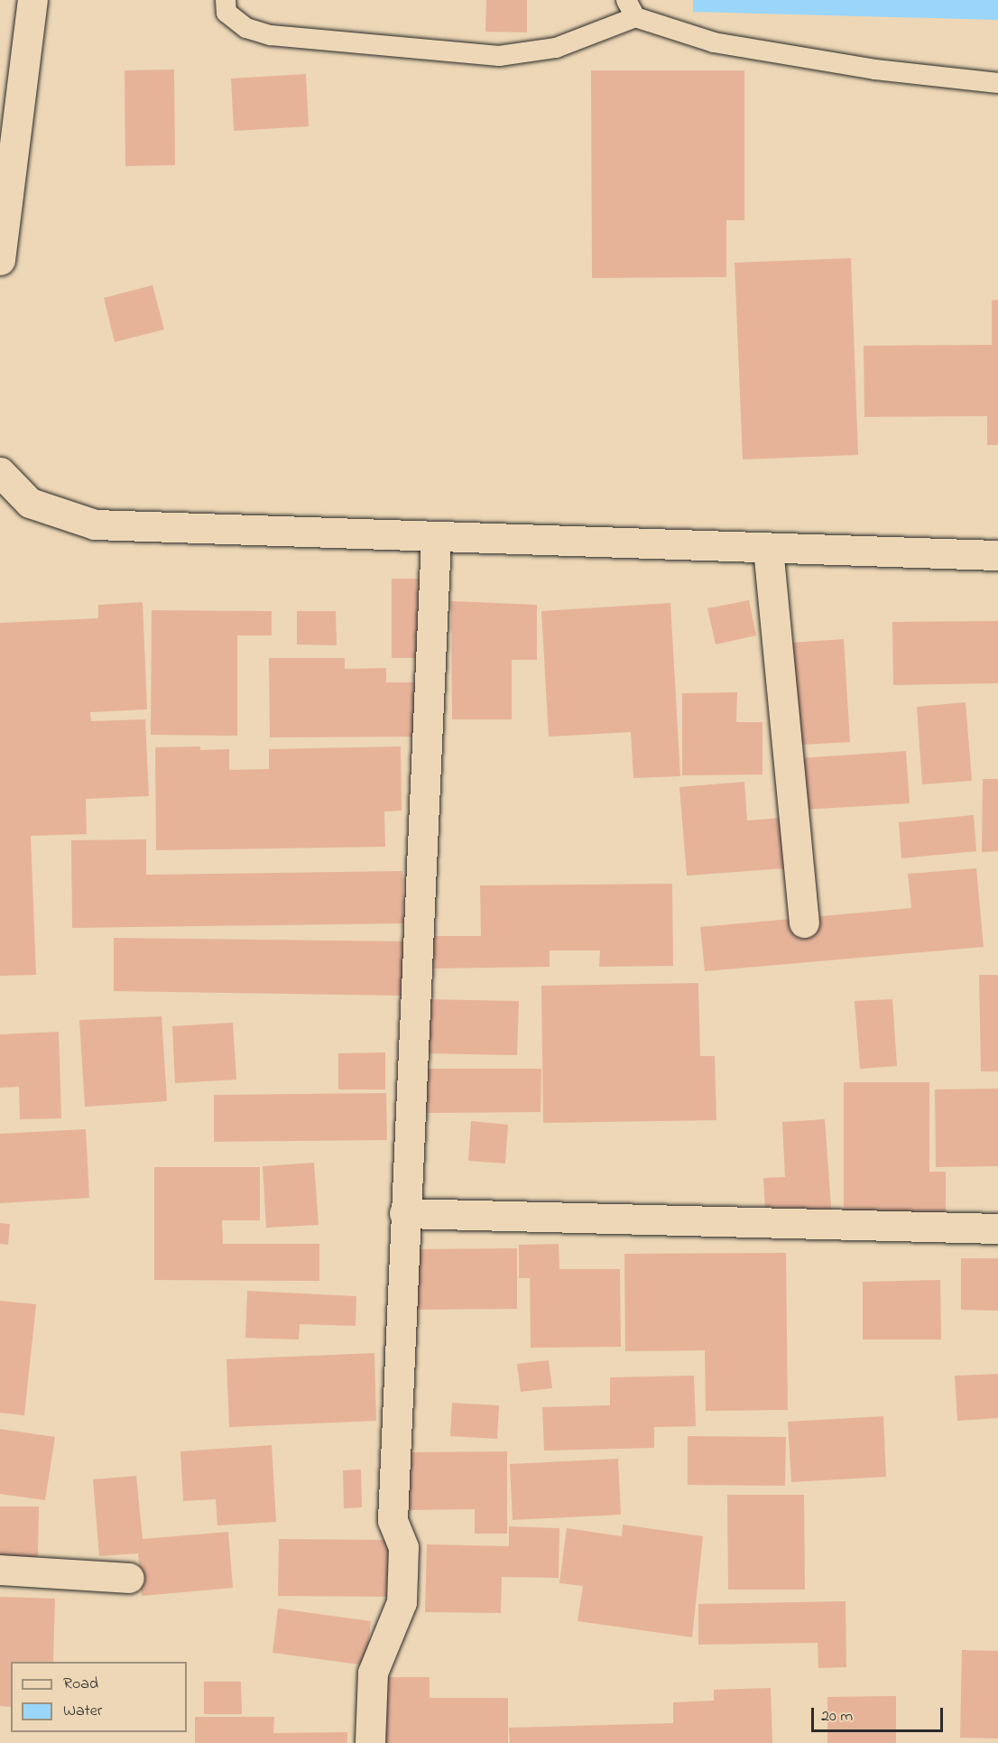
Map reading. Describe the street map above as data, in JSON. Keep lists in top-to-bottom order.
{
  "legend": ["Road", "Water"],
  "scale_bar": "20 m"
}
